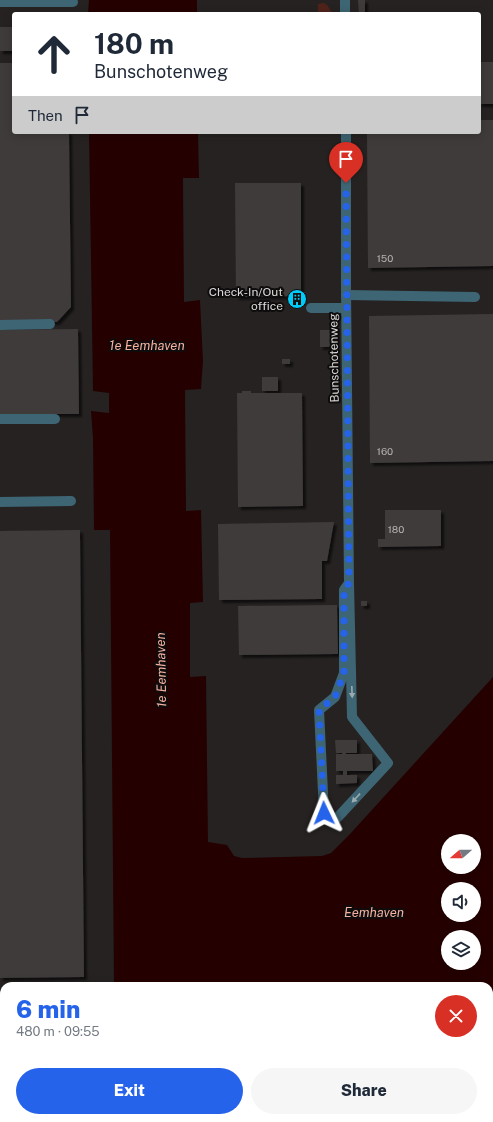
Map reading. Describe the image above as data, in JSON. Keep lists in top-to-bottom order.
{
  "streets": {
    "street": ["Bunschotenweg"]
  },
  "water": ["1e Eemhaven", "Eemhaven"],
  "places": {
    "building": ["Check-In/Out office"]
  },
  "house_numbers": ["150", "160", "180"],
  "north": "left",
  "page": {
    "turn": ["180 m", "Bunschotenweg"],
    "then": "Then",
    "heading": ["6 min", "480 m · 09:55"],
    "buttons": ["Exit", "Share"]
  }
}
